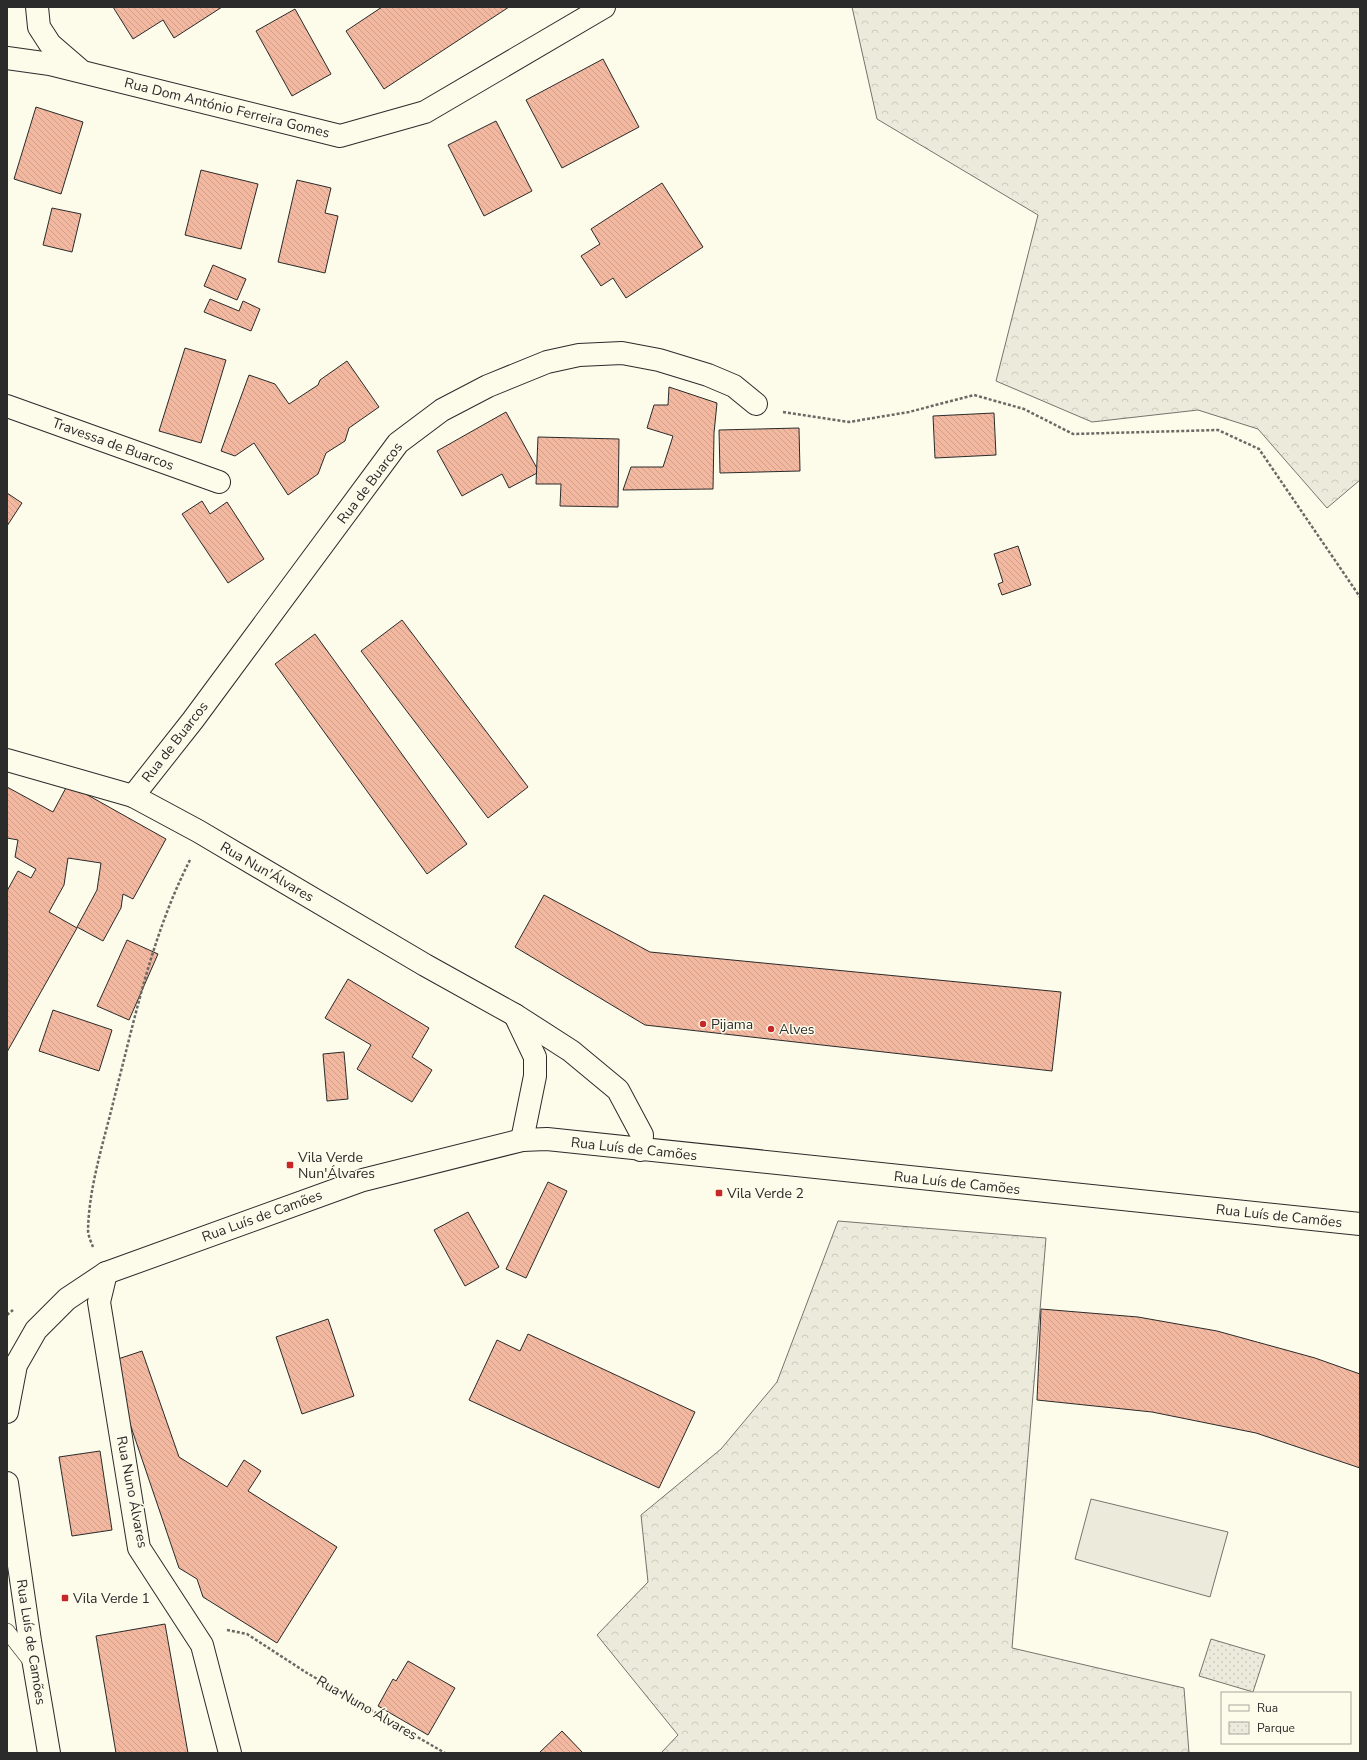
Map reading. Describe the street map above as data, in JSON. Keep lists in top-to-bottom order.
{
  "streets": {
    "street": [
      "Rua Dom António Ferreira Gomes",
      "Travessa de Buarcos",
      "Rua de Buarcos",
      "Rua Nun'Álvares",
      "Rua Luís de Camões",
      "Rua Nuno Álvares"
    ]
  },
  "crossings": [
    ["Rua de Buarcos", "Rua Nun'Álvares"],
    ["Rua Nun'Álvares", "Rua Luís de Camões"],
    ["Rua Luís de Camões", "Rua Nuno Álvares"]
  ],
  "places": {
    "other": ["Pijama", "Alves"],
    "transit": ["Vila Verde Nun'Álvares", "Vila Verde 2", "Vila Verde 1"]
  },
  "legend": ["Rua", "Parque"]
}
